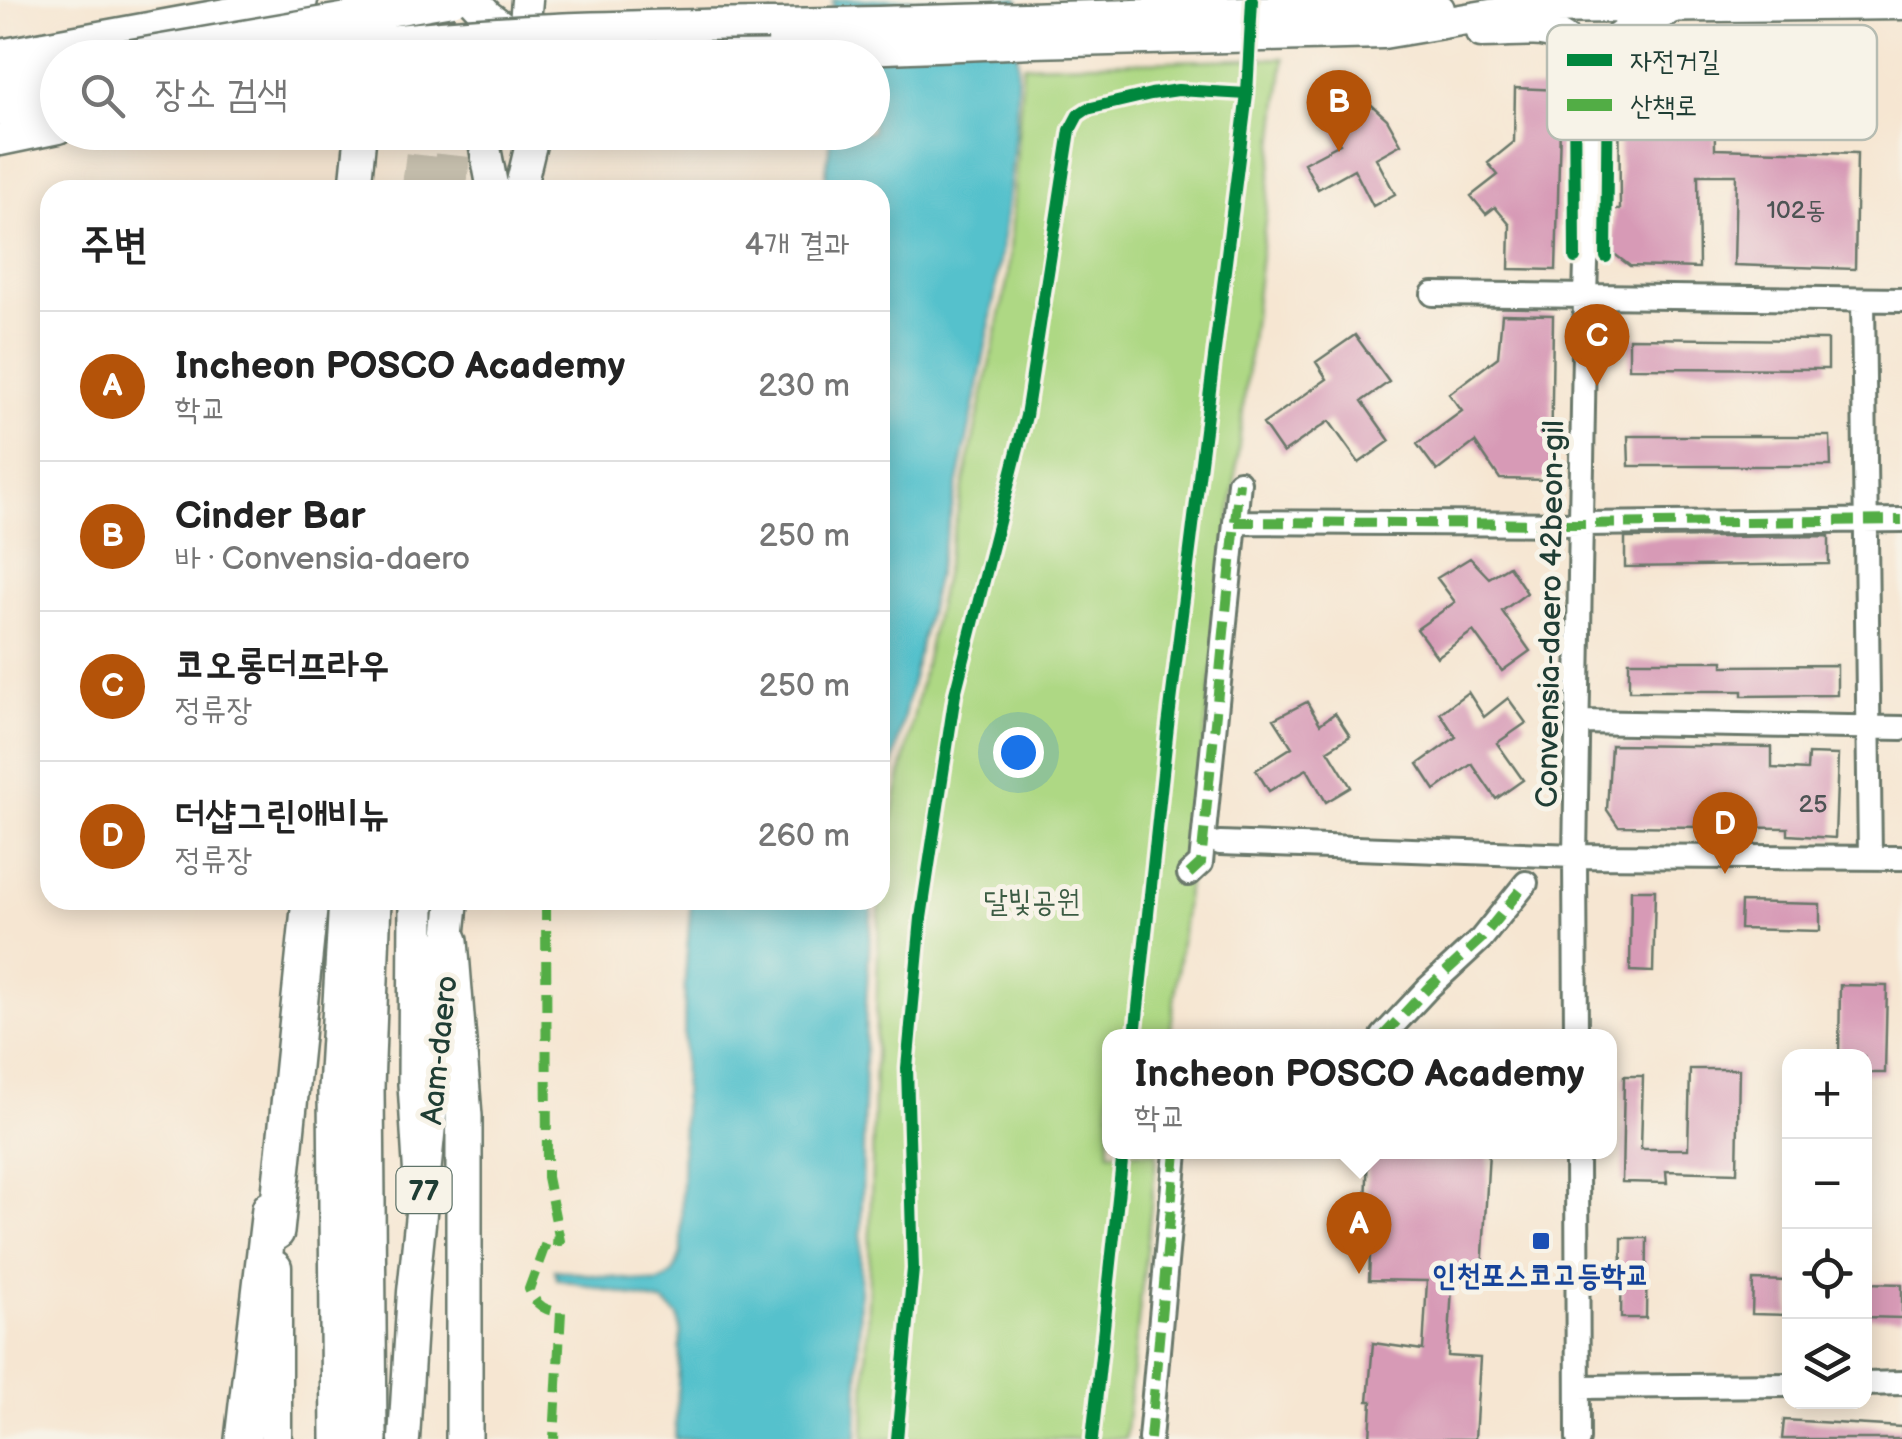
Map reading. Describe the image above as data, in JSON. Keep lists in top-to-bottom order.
{
  "streets": {
    "main road": ["Aam-daero", "77"],
    "street": ["Convensia-daero 42beon-gil"]
  },
  "parks": ["달빛공원"],
  "places": {
    "transit": ["인천포스코고등학교"]
  },
  "house_numbers": ["102동", "25"],
  "legend": ["자전거길", "산책로"],
  "page": {
    "search": "장소 검색",
    "pins": [
      "B",
      "C",
      "D",
      "A"
    ],
    "heading": ["주변", "4개 결과"],
    "list": [
      {
        "mark": "A",
        "name": "Incheon POSCO Academy",
        "note": "학교",
        "value": "230 m"
      },
      {
        "mark": "B",
        "name": "Cinder Bar",
        "note": "바 · Convensia-daero",
        "value": "250 m"
      },
      {
        "mark": "C",
        "name": "코오롱더프라우",
        "note": "정류장",
        "value": "250 m"
      },
      {
        "mark": "D",
        "name": "더샵그린애비뉴",
        "note": "정류장",
        "value": "260 m"
      }
    ],
    "popup": ["Incheon POSCO Academy", "학교"],
    "map_buttons": ["+", "−"]
  }
}
